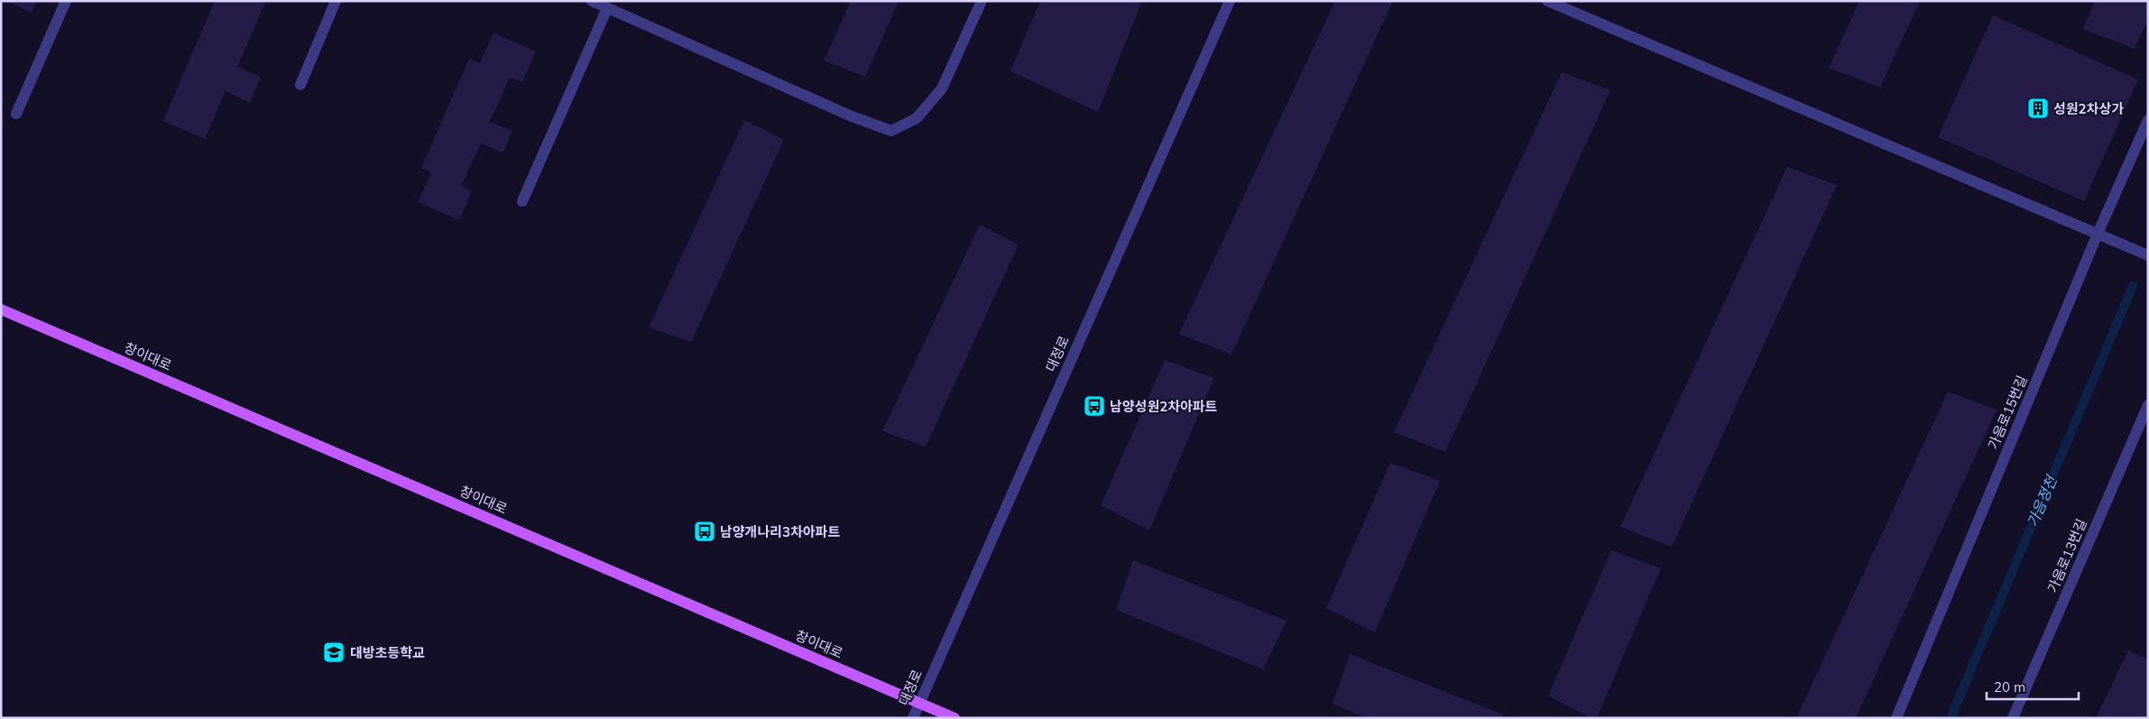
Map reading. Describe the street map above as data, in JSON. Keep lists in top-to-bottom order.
{
  "streets": {
    "main road": ["창이대로"],
    "street": ["대정로", "가음로15번길", "가음로13번길"]
  },
  "crossings": [
    ["대정로", "창이대로"]
  ],
  "water": ["가음정천"],
  "places": {
    "building": ["성원2차상가"],
    "bus stop": ["남양성원2차아파트", "남양개나리3차아파트"],
    "school or university": ["대방초등학교"]
  },
  "scale_bar": "20 m"
}
